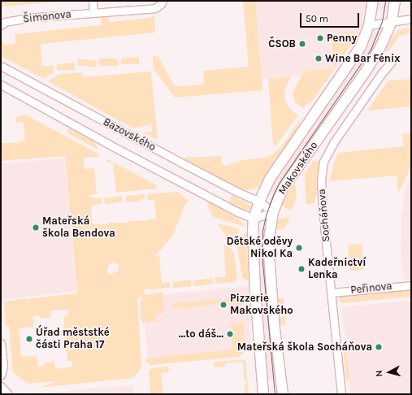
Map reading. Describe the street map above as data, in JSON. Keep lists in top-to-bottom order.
{
  "streets": {
    "street": [
      "Šimonova",
      "Bazovského",
      "Makovského",
      "Socháňova",
      "Peřinova"
    ]
  },
  "crossings": [
    ["Bazovského", "Makovského"],
    ["Socháňova", "Peřinova"]
  ],
  "places": [
    "Penny",
    "ČSOB",
    "Wine Bar Fénix",
    "Mateřská škola Bendova",
    "Dětské oděvy Nikol Ka",
    "Kadeřnictví Lenka",
    "Pizzerie Makovského",
    "…to dáš…",
    "Úřad měststké části Praha 17",
    "Mateřská škola Socháňova"
  ],
  "scale_bar": "50 m",
  "north": "left"
}
